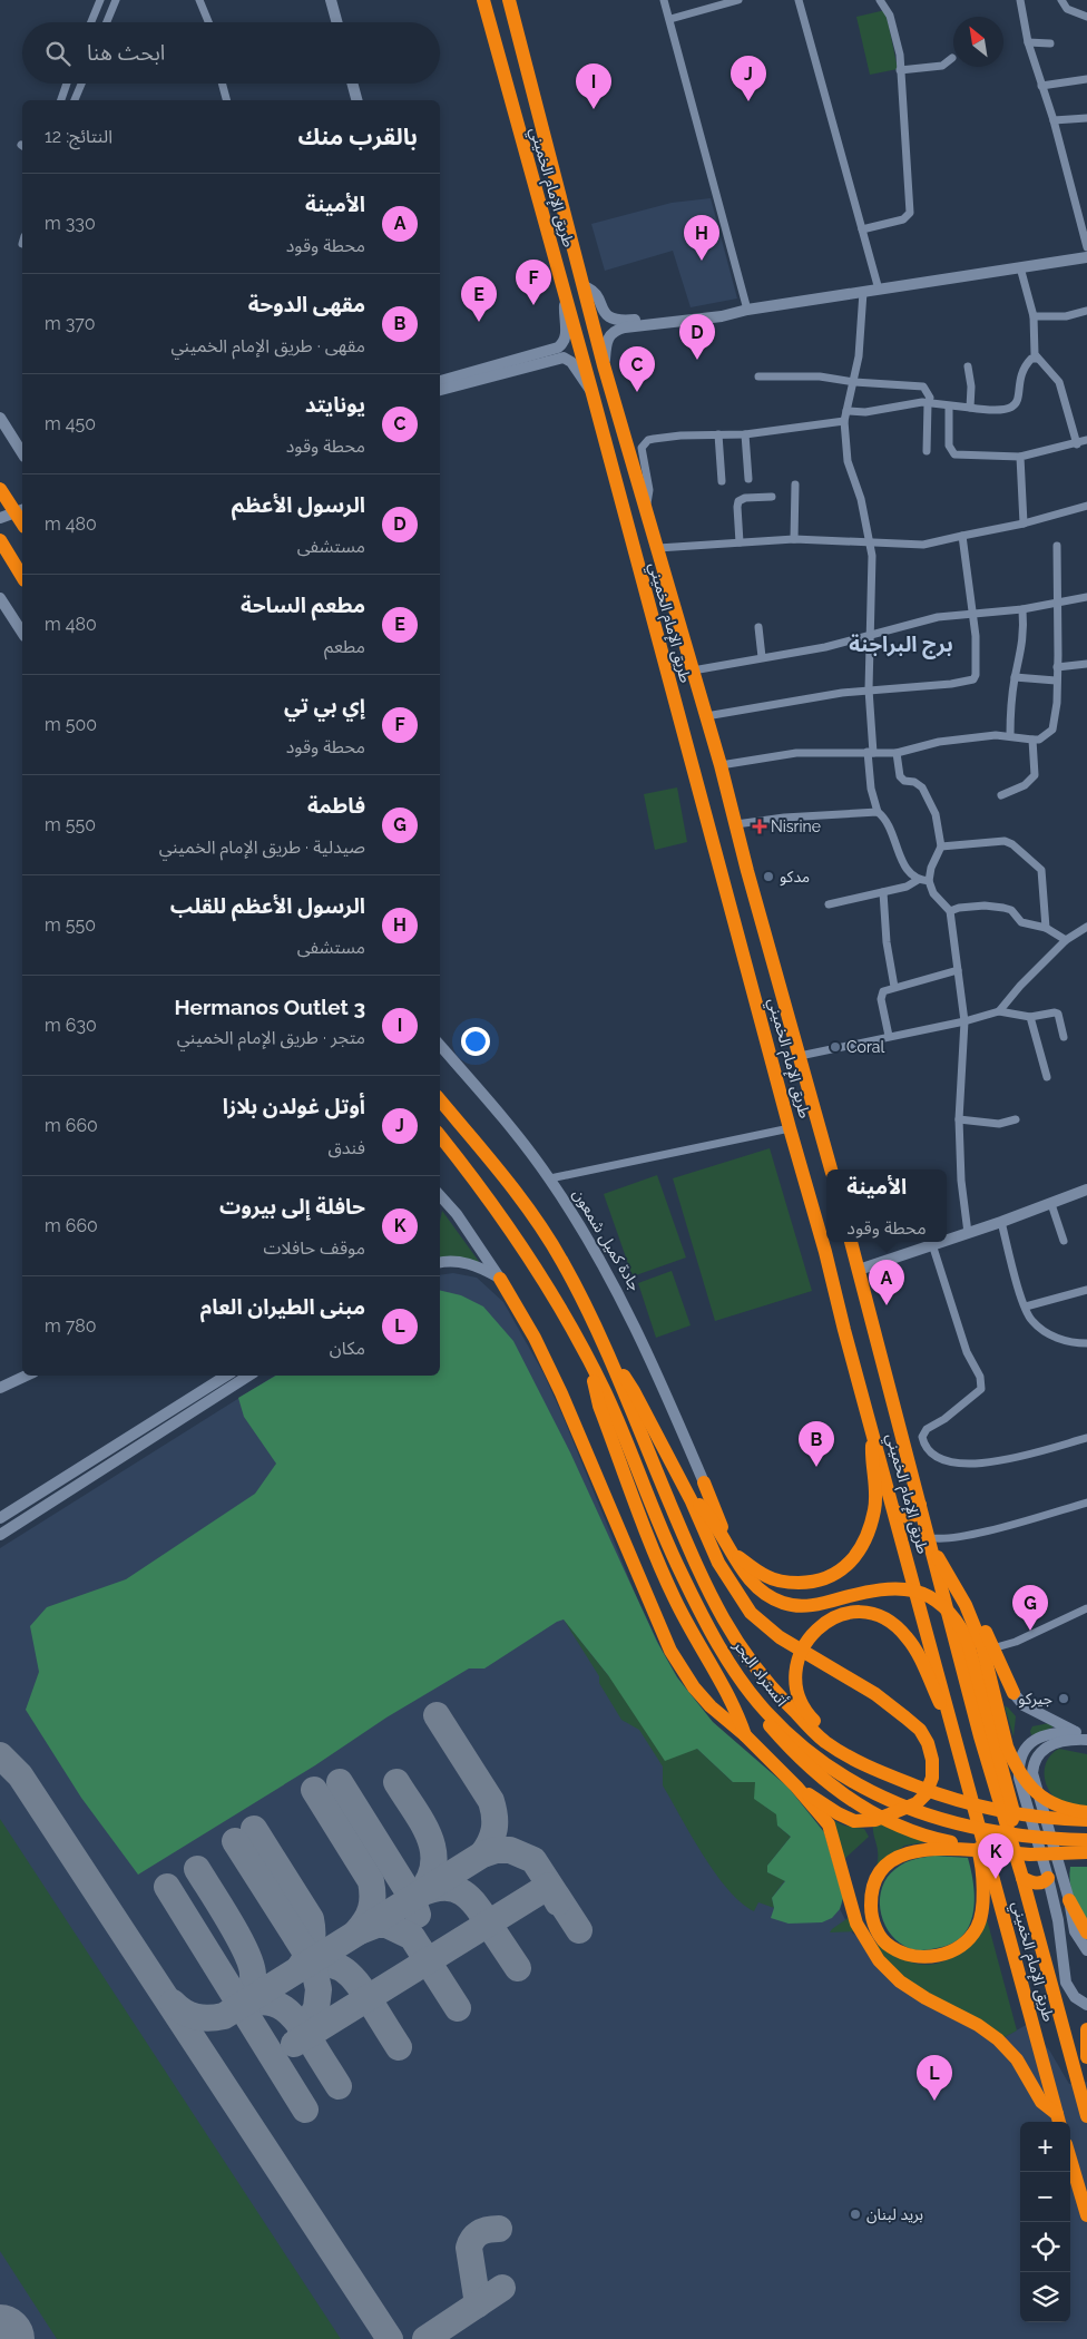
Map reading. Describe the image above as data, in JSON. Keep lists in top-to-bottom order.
{
  "streets": {
    "highway": ["طريق الإمام الخميني", "أتستراد البحر"],
    "street": ["جادة كميل شمعون"]
  },
  "districts": ["برج البراجنة"],
  "places": {
    "health": ["Nisrine"],
    "other": [
      "مدكو",
      "Coral",
      "جيركو",
      "بريد لبنان"
    ]
  },
  "north": "top left",
  "page": {
    "search": "ابحث هنا",
    "pins": [
      "J",
      "I",
      "H",
      "F",
      "E",
      "D",
      "C",
      "A",
      "B",
      "G",
      "K",
      "L"
    ],
    "heading": ["بالقرب منك", "النتائج: 12"],
    "list": [
      {
        "mark": "A",
        "name": "الأمينة",
        "note": "محطة وقود",
        "value": "330 m"
      },
      {
        "mark": "B",
        "name": "مقهى الدوحة",
        "note": "مقهى · طريق الإمام الخميني",
        "value": "370 m"
      },
      {
        "mark": "C",
        "name": "يونايتد",
        "note": "محطة وقود",
        "value": "450 m"
      },
      {
        "mark": "D",
        "name": "الرسول الأعظم",
        "note": "مستشفى",
        "value": "480 m"
      },
      {
        "mark": "E",
        "name": "مطعم الساحة",
        "note": "مطعم",
        "value": "480 m"
      },
      {
        "mark": "F",
        "name": "إي بي تي",
        "note": "محطة وقود",
        "value": "500 m"
      },
      {
        "mark": "G",
        "name": "فاطمة",
        "note": "صيدلية · طريق الإمام الخميني",
        "value": "550 m"
      },
      {
        "mark": "H",
        "name": "الرسول الأعظم للقلب",
        "note": "مستشفى",
        "value": "550 m"
      },
      {
        "mark": "I",
        "name": "3 Hermanos Outlet",
        "note": "متجر · طريق الإمام الخميني",
        "value": "630 m"
      },
      {
        "mark": "J",
        "name": "أوتل غولدن بلازا",
        "note": "فندق",
        "value": "660 m"
      },
      {
        "mark": "K",
        "name": "حافلة إلى بيروت",
        "note": "موقف حافلات",
        "value": "660 m"
      },
      {
        "mark": "L",
        "name": "مبنى الطيران العام",
        "note": "مكان",
        "value": "780 m"
      }
    ],
    "popup": ["الأمينة", "محطة وقود"],
    "map_buttons": ["+", "−"]
  }
}
